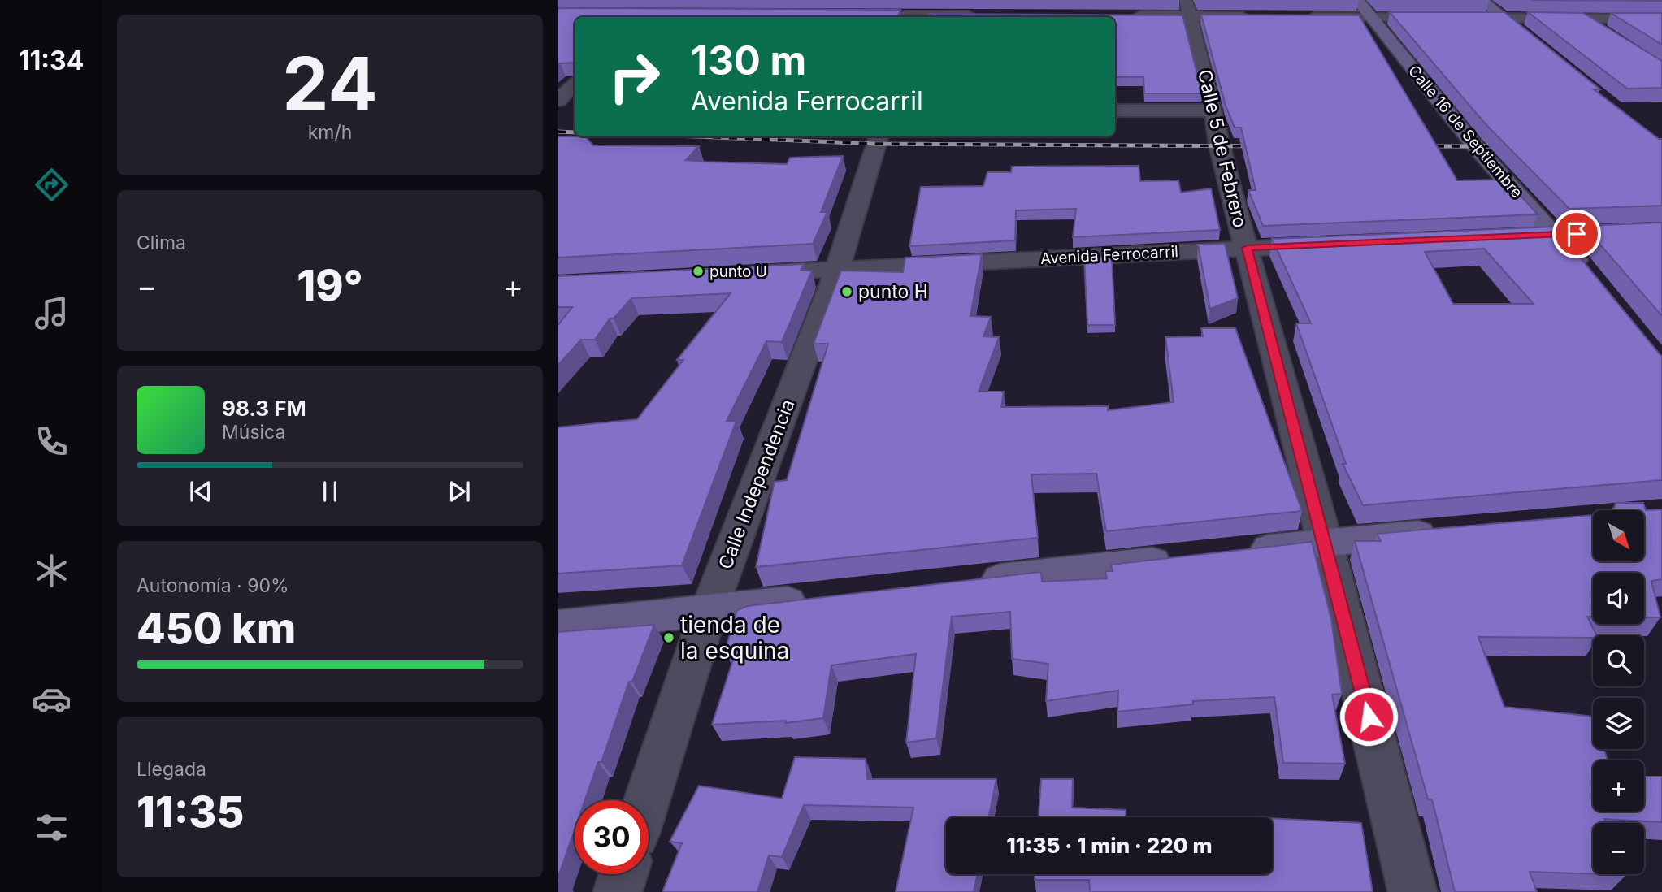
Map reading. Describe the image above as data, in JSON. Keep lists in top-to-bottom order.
{
  "streets": {
    "main road": ["Calle 16 de Septiembre"],
    "street": ["Calle 5 de Febrero", "Avenida Ferrocarril", "Calle Independencia"]
  },
  "crossings": [
    ["Calle 5 de Febrero", "Avenida Ferrocarril"],
    ["Avenida Ferrocarril", "Calle Independencia"]
  ],
  "places": ["punto U", "punto H", "tienda de la esquina"],
  "north": "bottom right",
  "page": {
    "tabs": "11:34",
    "tile": [
      ["24", "km/h"],
      "Clima",
      ["Autonomía · 90%", "450 km"],
      ["Llegada", "11:35"]
    ],
    "turn": ["130 m", "Avenida Ferrocarril"],
    "heat": ["−", "19°", "+"],
    "song": ["98.3 FM", "Música"],
    "map_buttons": ["+", "−"],
    "limit": "30",
    "trip": "11:35 · 1 min · 220 m"
  }
}
